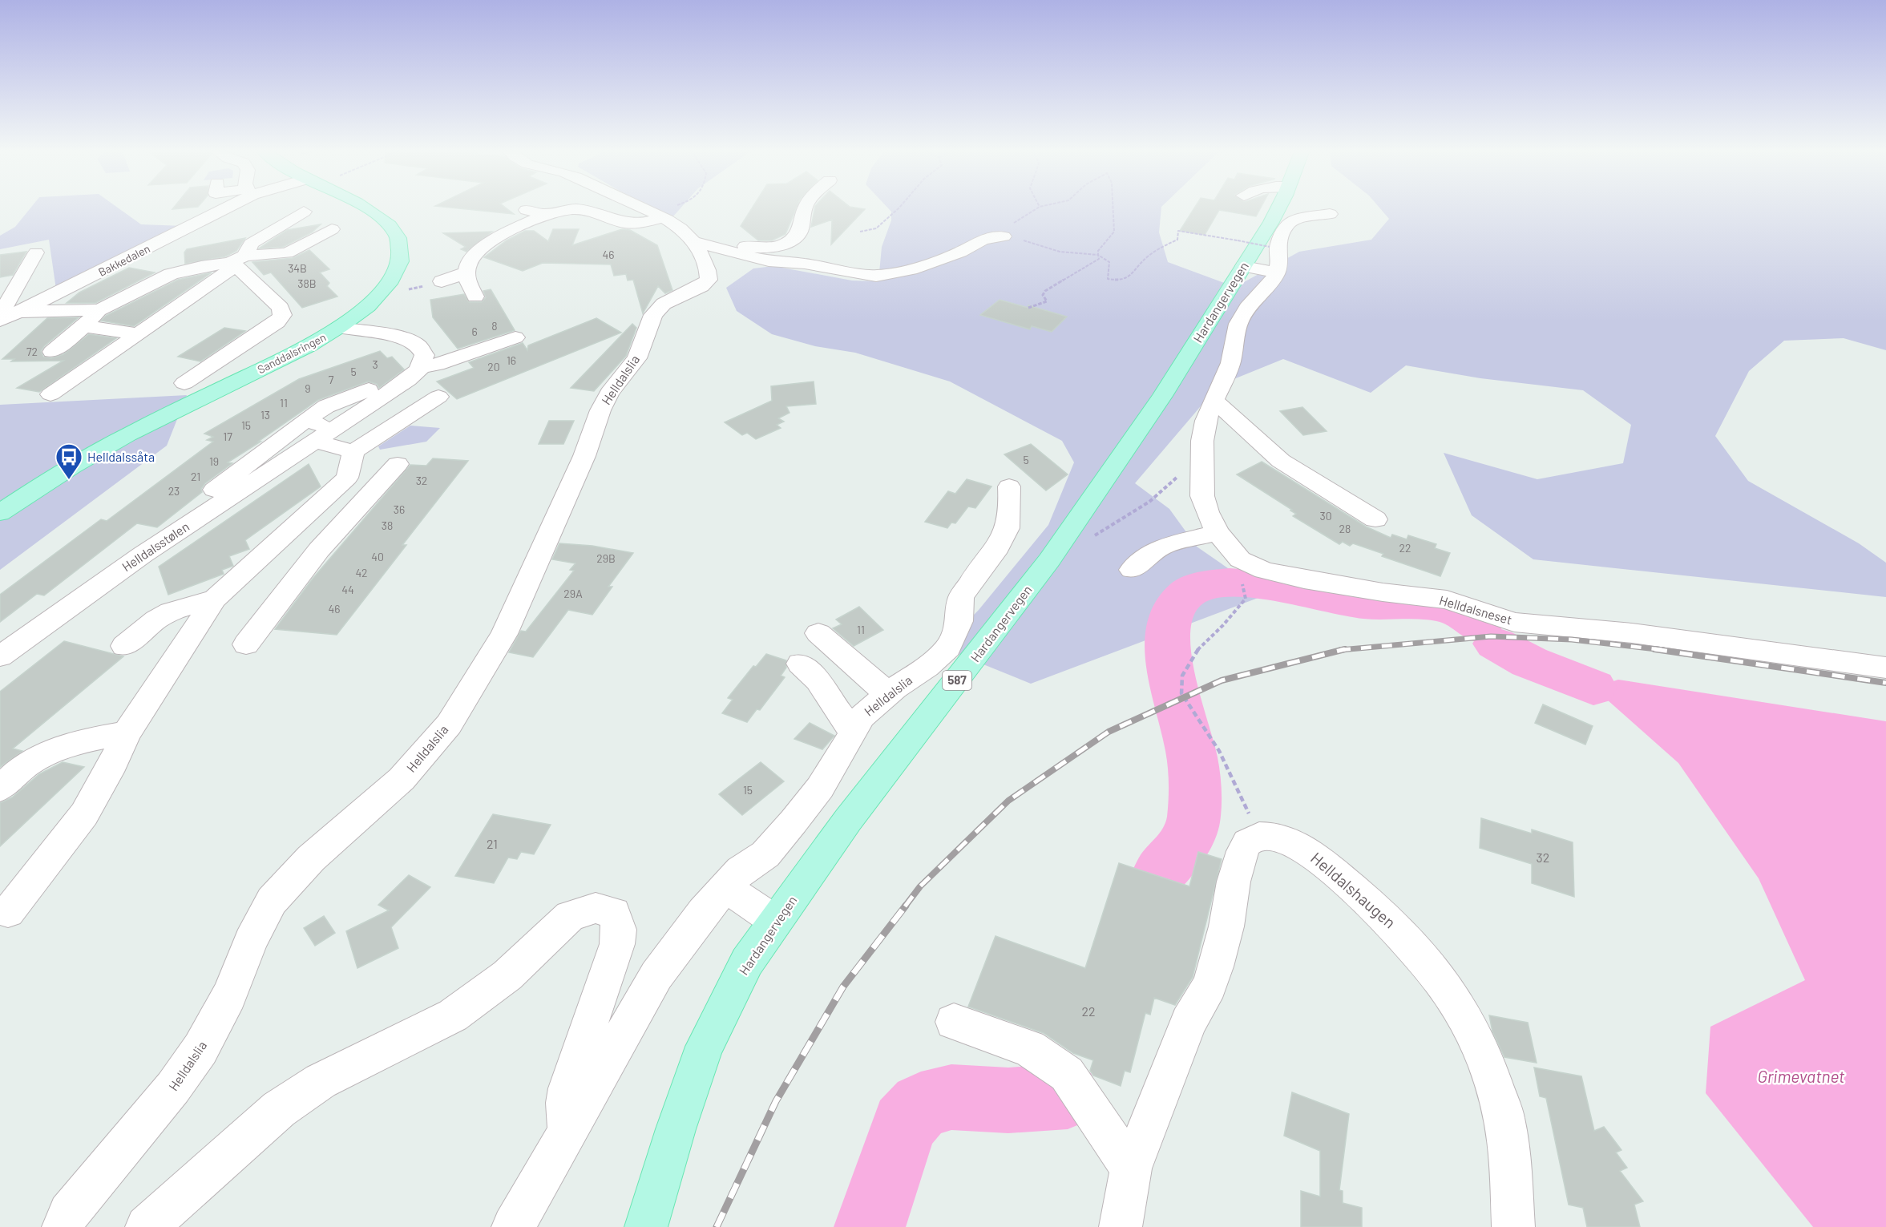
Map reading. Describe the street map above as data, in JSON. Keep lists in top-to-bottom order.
{
  "streets": {
    "main road": ["Hardangervegen", "Sanddalsringen", "587"],
    "street": [
      "Bakkedalen",
      "Helldalslia",
      "Helldalsstølen",
      "Helldalsneset",
      "Helldalshaugen"
    ]
  },
  "water": ["Grimevatnet"],
  "places": {
    "bus stop": ["Helldalssåta"]
  },
  "house_numbers": [
    "46",
    "34B",
    "38B",
    "8",
    "6",
    "72",
    "16",
    "3",
    "20",
    "5",
    "7",
    "9",
    "11",
    "13",
    "15",
    "17",
    "5",
    "19",
    "21",
    "32",
    "23",
    "36",
    "30",
    "38",
    "28",
    "22",
    "40",
    "29B",
    "42",
    "44",
    "29A",
    "46",
    "11",
    "15",
    "21",
    "32",
    "22"
  ]
}
